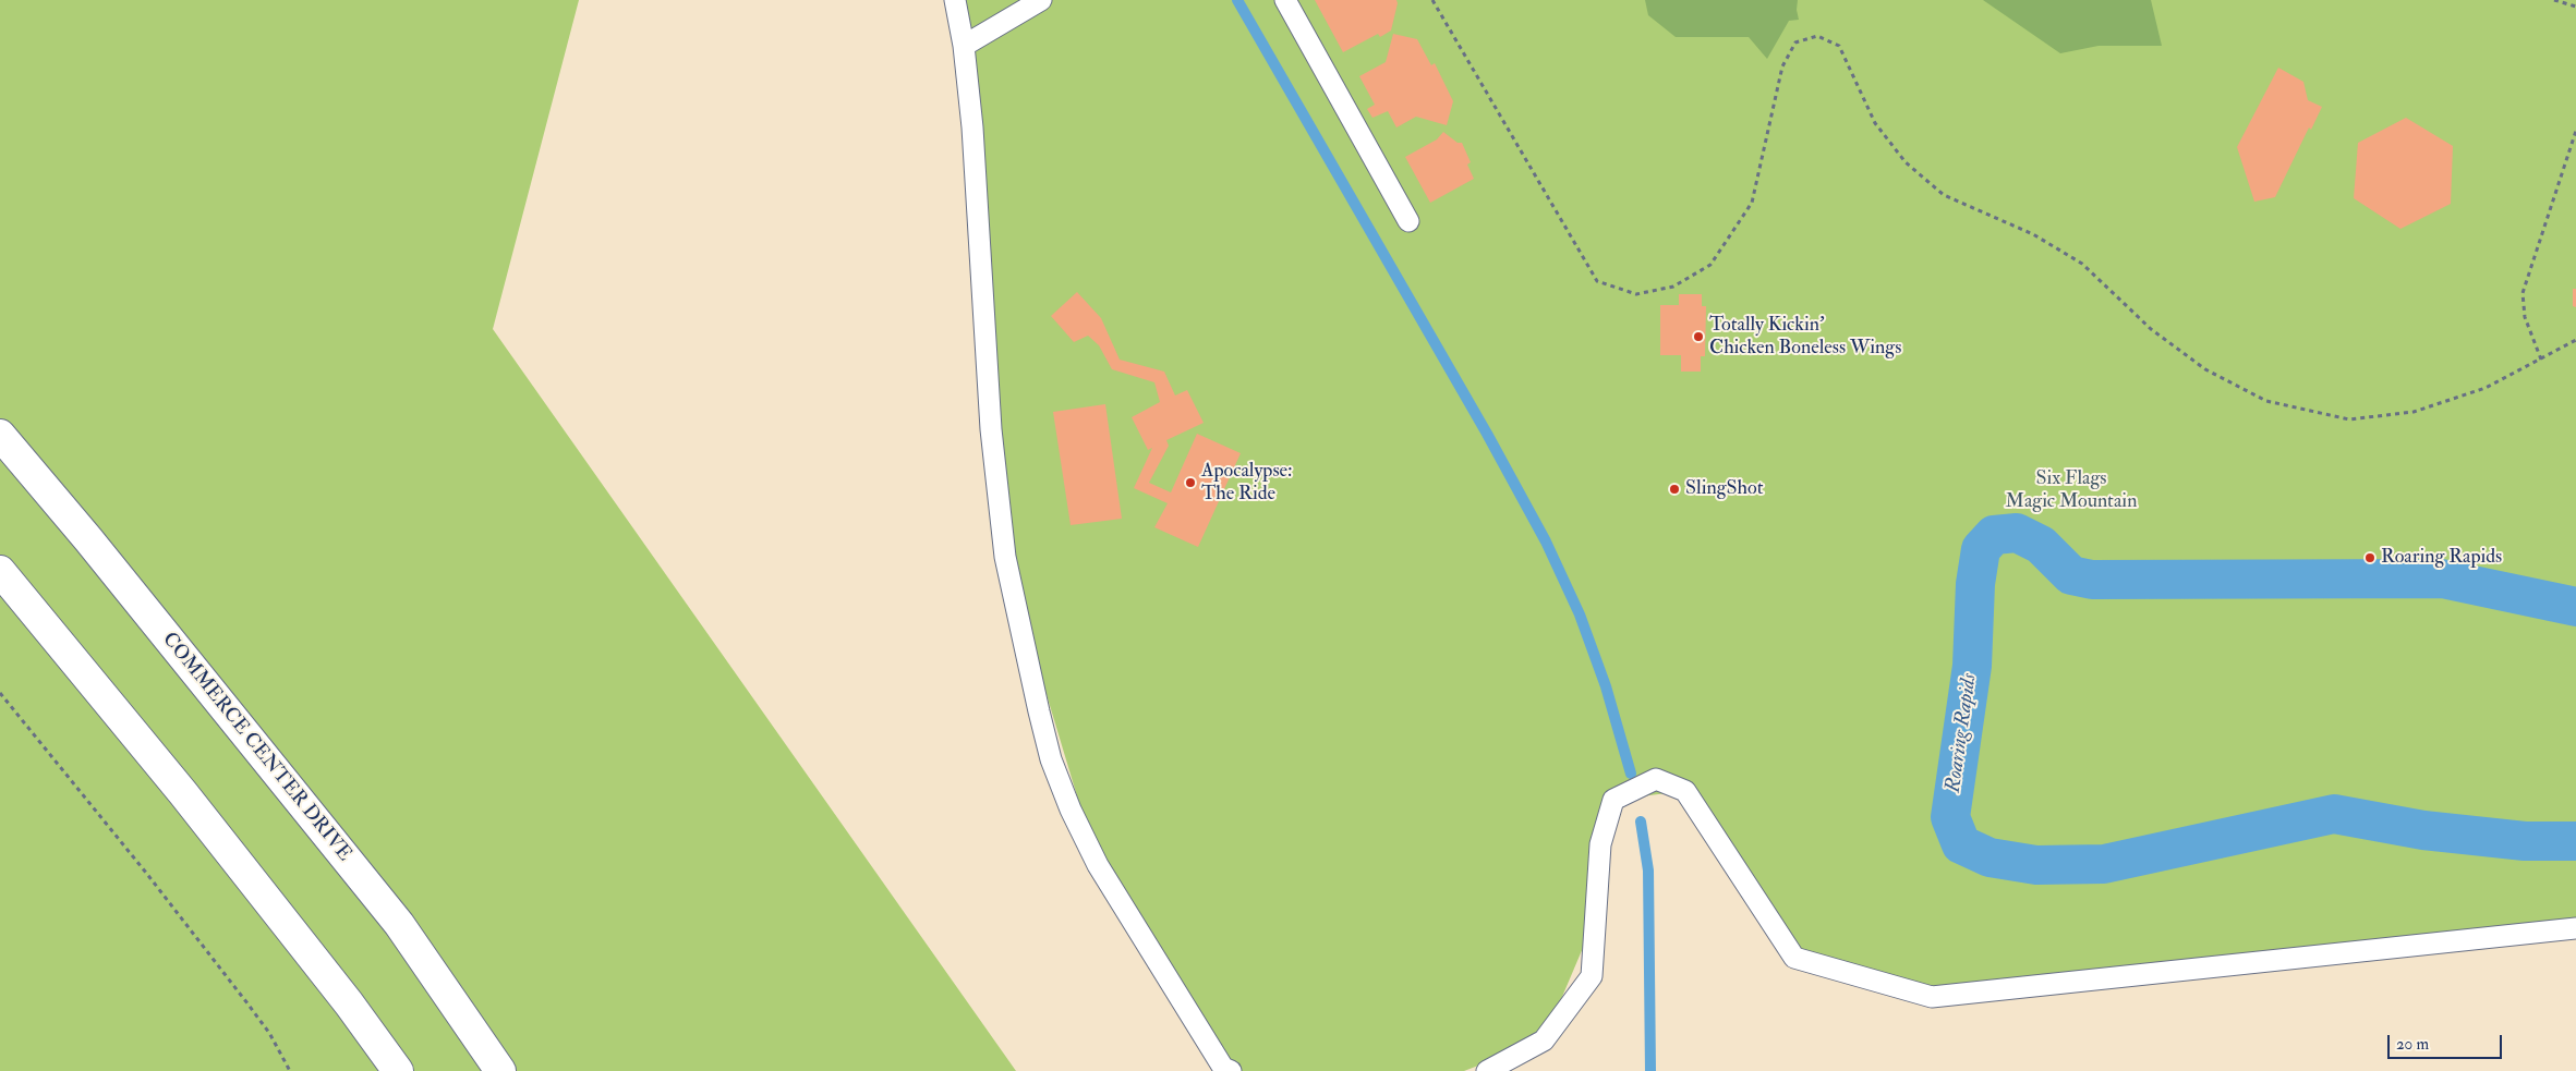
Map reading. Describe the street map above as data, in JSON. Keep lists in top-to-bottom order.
{
  "streets": {
    "main road": ["COMMERCE CENTER DRIVE"]
  },
  "water": ["Roaring Rapids"],
  "parks": ["Six Flags Magic Mountain"],
  "places": [
    "Totally Kickin' Chicken Boneless Wings",
    "Apocalypse: The Ride",
    "SlingShot",
    "Roaring Rapids"
  ],
  "scale_bar": "20 m"
}
